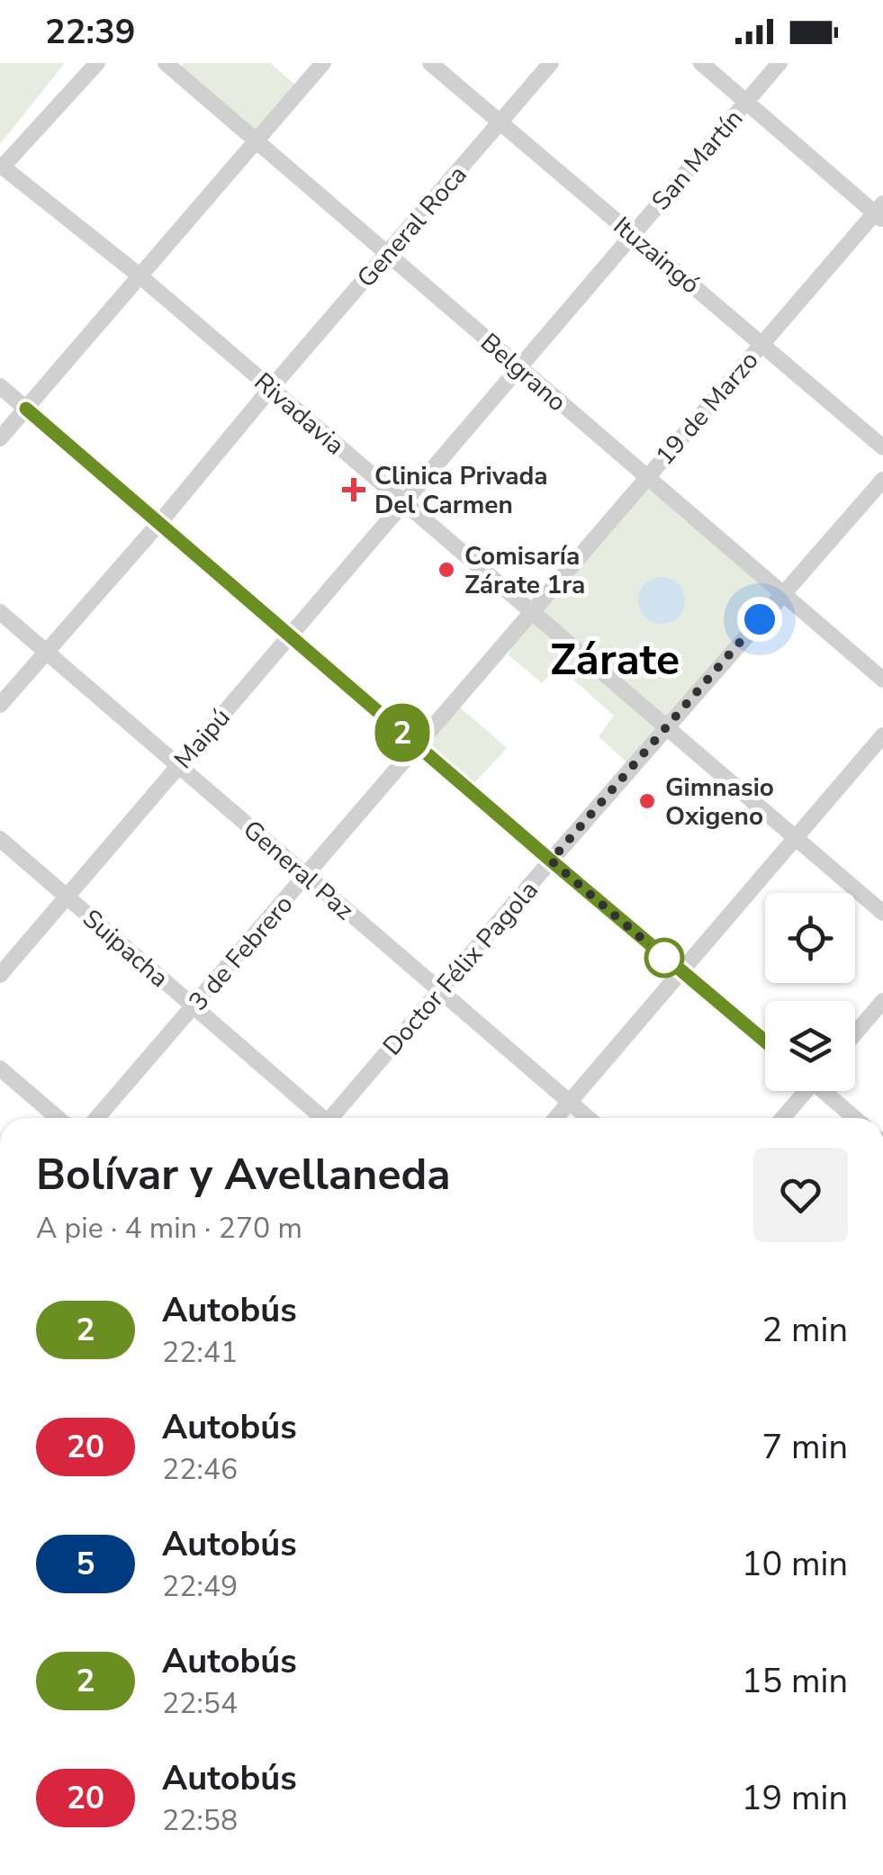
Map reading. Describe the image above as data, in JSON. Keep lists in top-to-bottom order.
{
  "streets": {
    "street": [
      "San Martín",
      "General Roca",
      "Ituzaingó",
      "Belgrano",
      "19 de Marzo",
      "Rivadavia",
      "Maipú",
      "General Paz",
      "Suipacha",
      "3 de Febrero",
      "Doctor Félix Pagola"
    ]
  },
  "crossings": [
    ["San Martín", "Ituzaingó"],
    ["San Martín", "Belgrano"],
    ["San Martín", "Rivadavia"],
    ["San Martín", "Maipú"],
    ["General Roca", "Ituzaingó"],
    ["General Roca", "Belgrano"],
    ["General Roca", "Rivadavia"],
    ["General Roca", "General Paz"],
    ["Ituzaingó", "19 de Marzo"],
    ["Belgrano", "19 de Marzo"],
    ["Belgrano", "Doctor Félix Pagola"],
    ["19 de Marzo", "Rivadavia"],
    ["19 de Marzo", "3 de Febrero"],
    ["Rivadavia", "Maipú"],
    ["Rivadavia", "3 de Febrero"],
    ["Rivadavia", "Doctor Félix Pagola"],
    ["Maipú", "General Paz"],
    ["Maipú", "Suipacha"],
    ["General Paz", "3 de Febrero"],
    ["General Paz", "Doctor Félix Pagola"],
    ["Suipacha", "3 de Febrero"]
  ],
  "districts": ["Zárate"],
  "places": {
    "health": ["Clinica Privada Del Carmen"],
    "other": ["Comisaría Zárate 1ra", "Gimnasio Oxigeno"]
  },
  "lines": ["bus line 2"],
  "page": {
    "status": "22:39",
    "on_map": "2",
    "heading": ["Bolívar y Avellaneda", "A pie · 4 min · 270 m"],
    "list": [
      {
        "mark": "2",
        "name": "Autobús",
        "note": "22:41",
        "value": "2 min"
      },
      {
        "mark": "20",
        "name": "Autobús",
        "note": "22:46",
        "value": "7 min"
      },
      {
        "mark": "5",
        "name": "Autobús",
        "note": "22:49",
        "value": "10 min"
      },
      {
        "mark": "2",
        "name": "Autobús",
        "note": "22:54",
        "value": "15 min"
      },
      {
        "mark": "20",
        "name": "Autobús",
        "note": "22:58",
        "value": "19 min"
      }
    ]
  }
}
